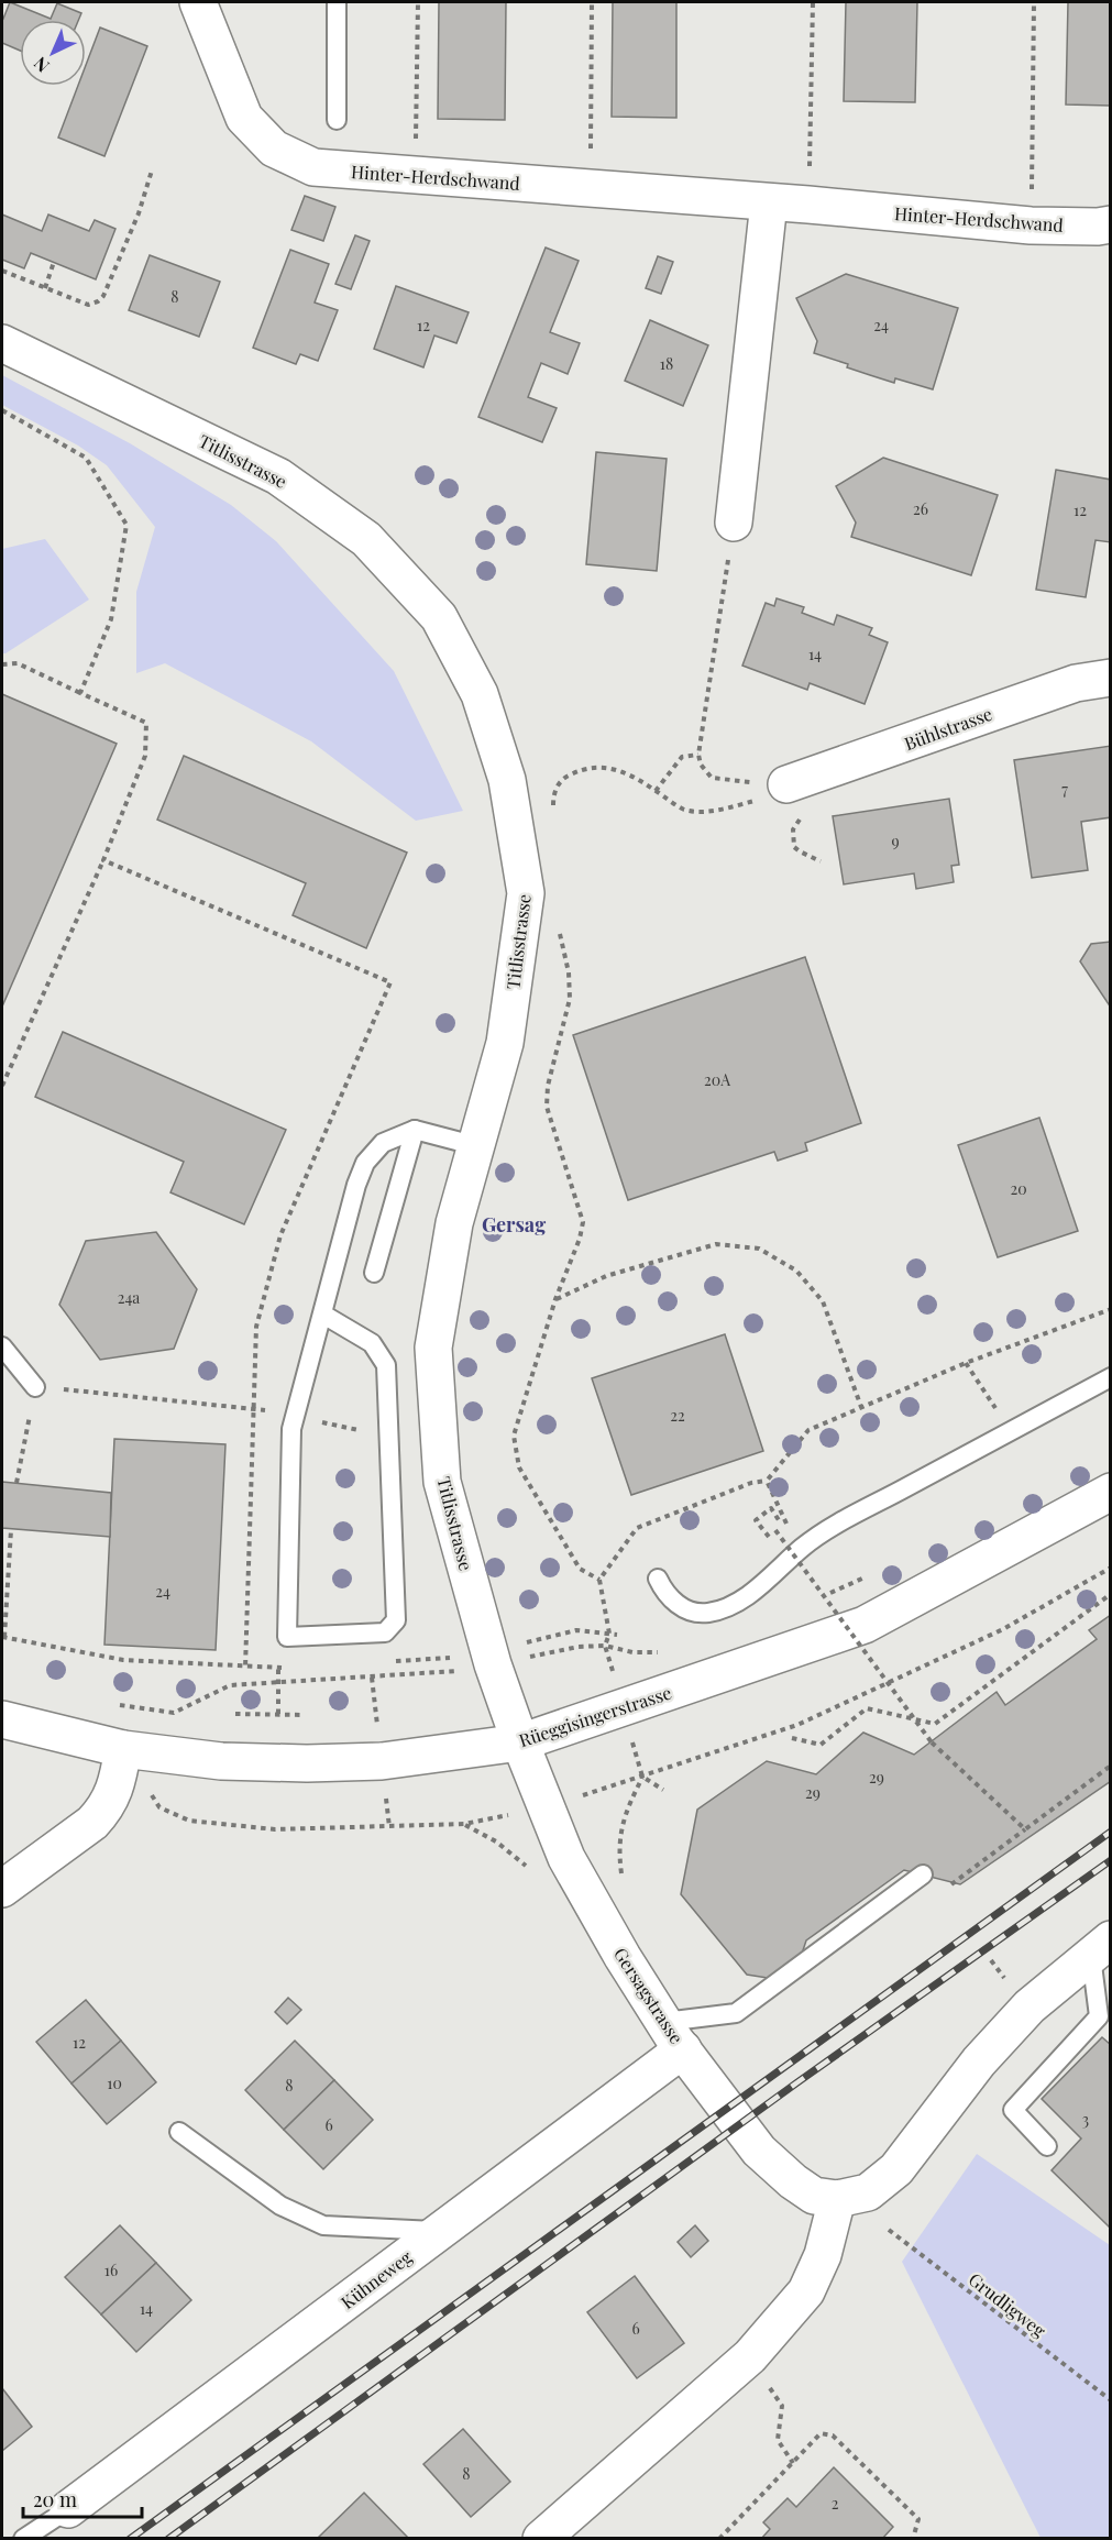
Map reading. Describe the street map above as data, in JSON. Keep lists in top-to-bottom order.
{
  "streets": {
    "street": [
      "Hinter-Herdschwand",
      "Titlisstrasse",
      "Bühlstrasse",
      "Rüeggisingerstrasse",
      "Gersagstrasse",
      "Kühneweg"
    ],
    "path": ["Grudligweg"]
  },
  "crossings": [
    ["Titlisstrasse", "Rüeggisingerstrasse"],
    ["Titlisstrasse", "Gersagstrasse"],
    ["Rüeggisingerstrasse", "Gersagstrasse"],
    ["Gersagstrasse", "Kühneweg"]
  ],
  "districts": ["Gersag"],
  "house_numbers": [
    "8",
    "12",
    "24",
    "18",
    "26",
    "12",
    "14",
    "7",
    "9",
    "20A",
    "20",
    "24a",
    "22",
    "24",
    "29",
    "29",
    "12",
    "10",
    "8",
    "3",
    "6",
    "16",
    "14",
    "6",
    "8",
    "2"
  ],
  "scale_bar": "20 m",
  "north": "bottom left"
}
